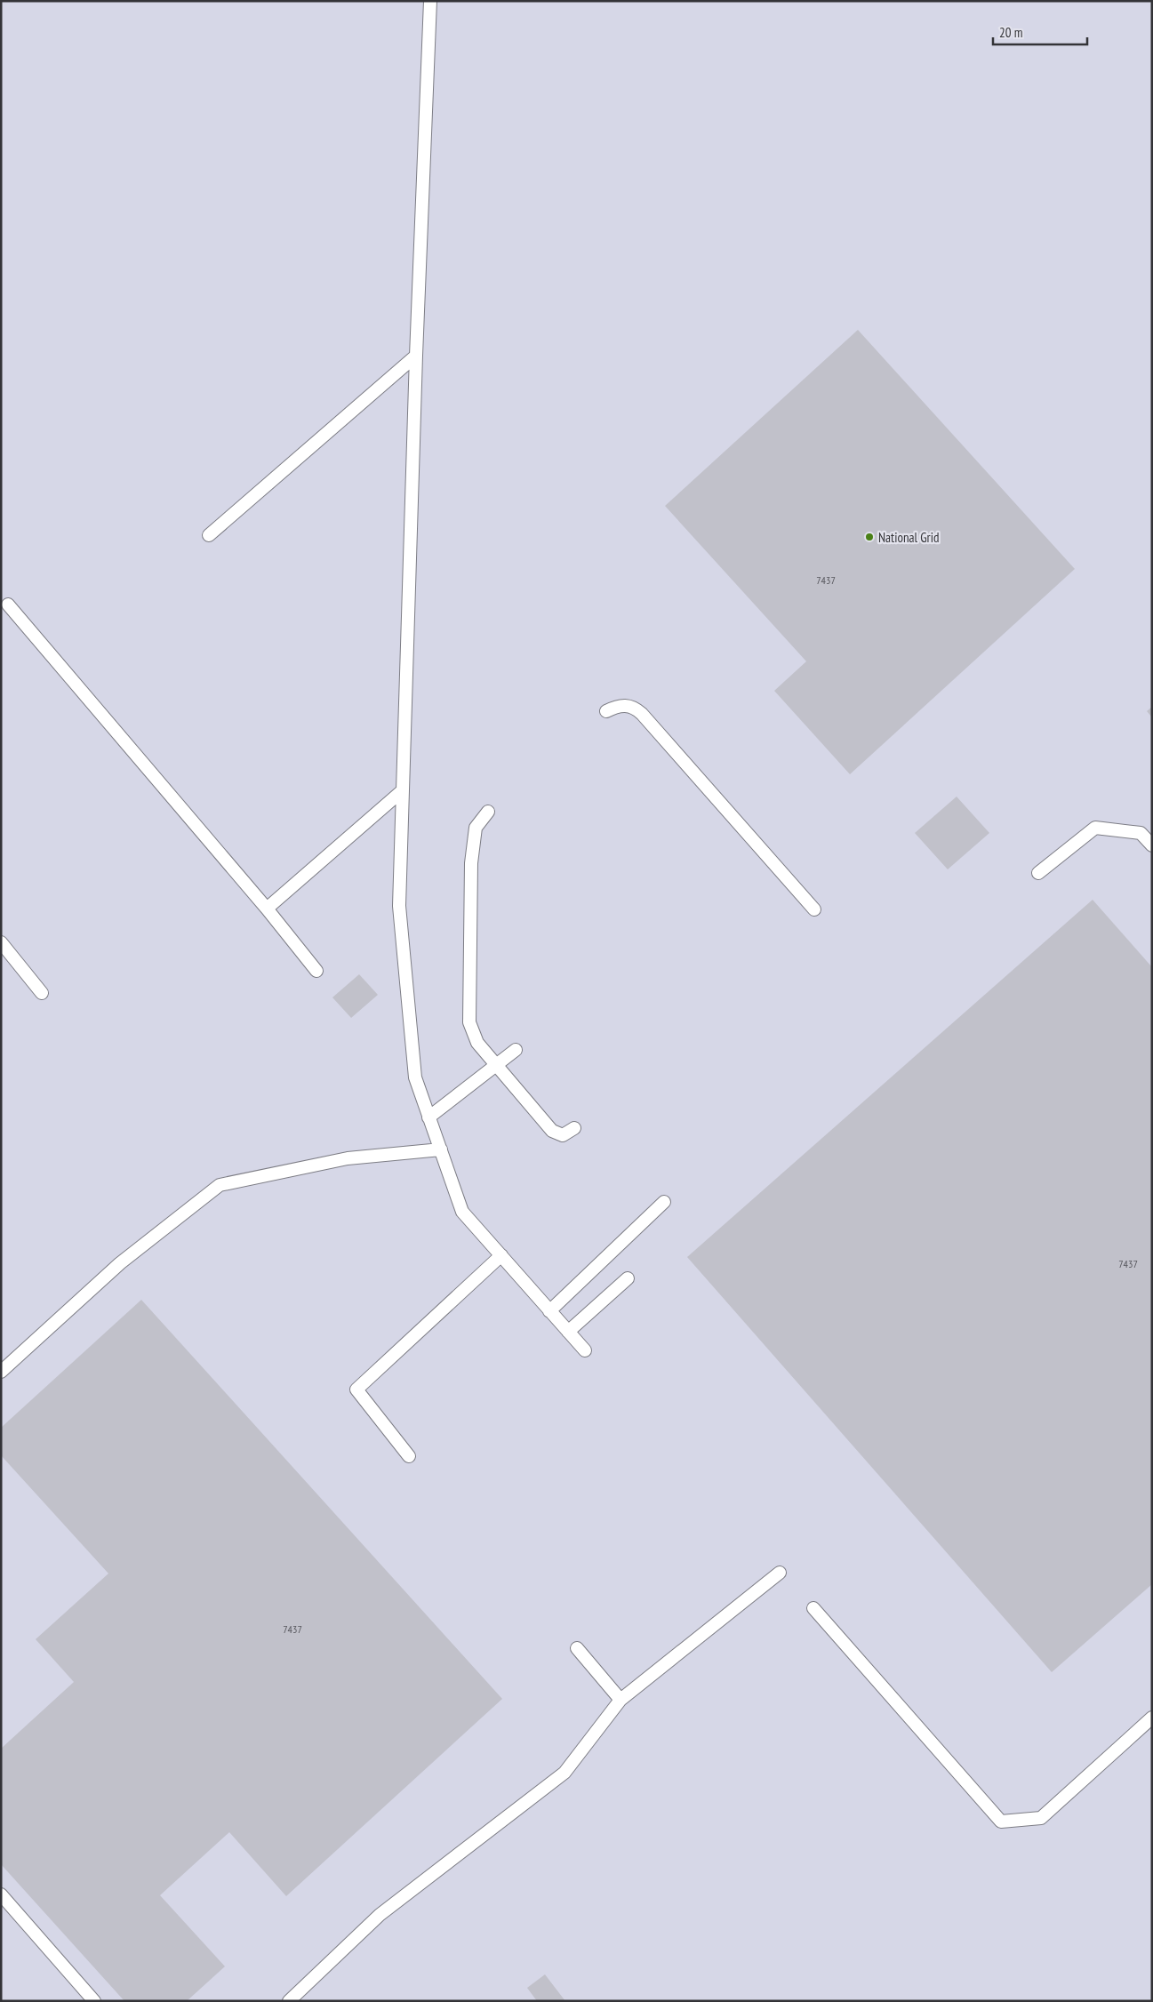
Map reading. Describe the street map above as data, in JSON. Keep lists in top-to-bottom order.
{
  "places": ["National Grid"],
  "house_numbers": ["7437", "7437", "7437"],
  "scale_bar": "20 m"
}
